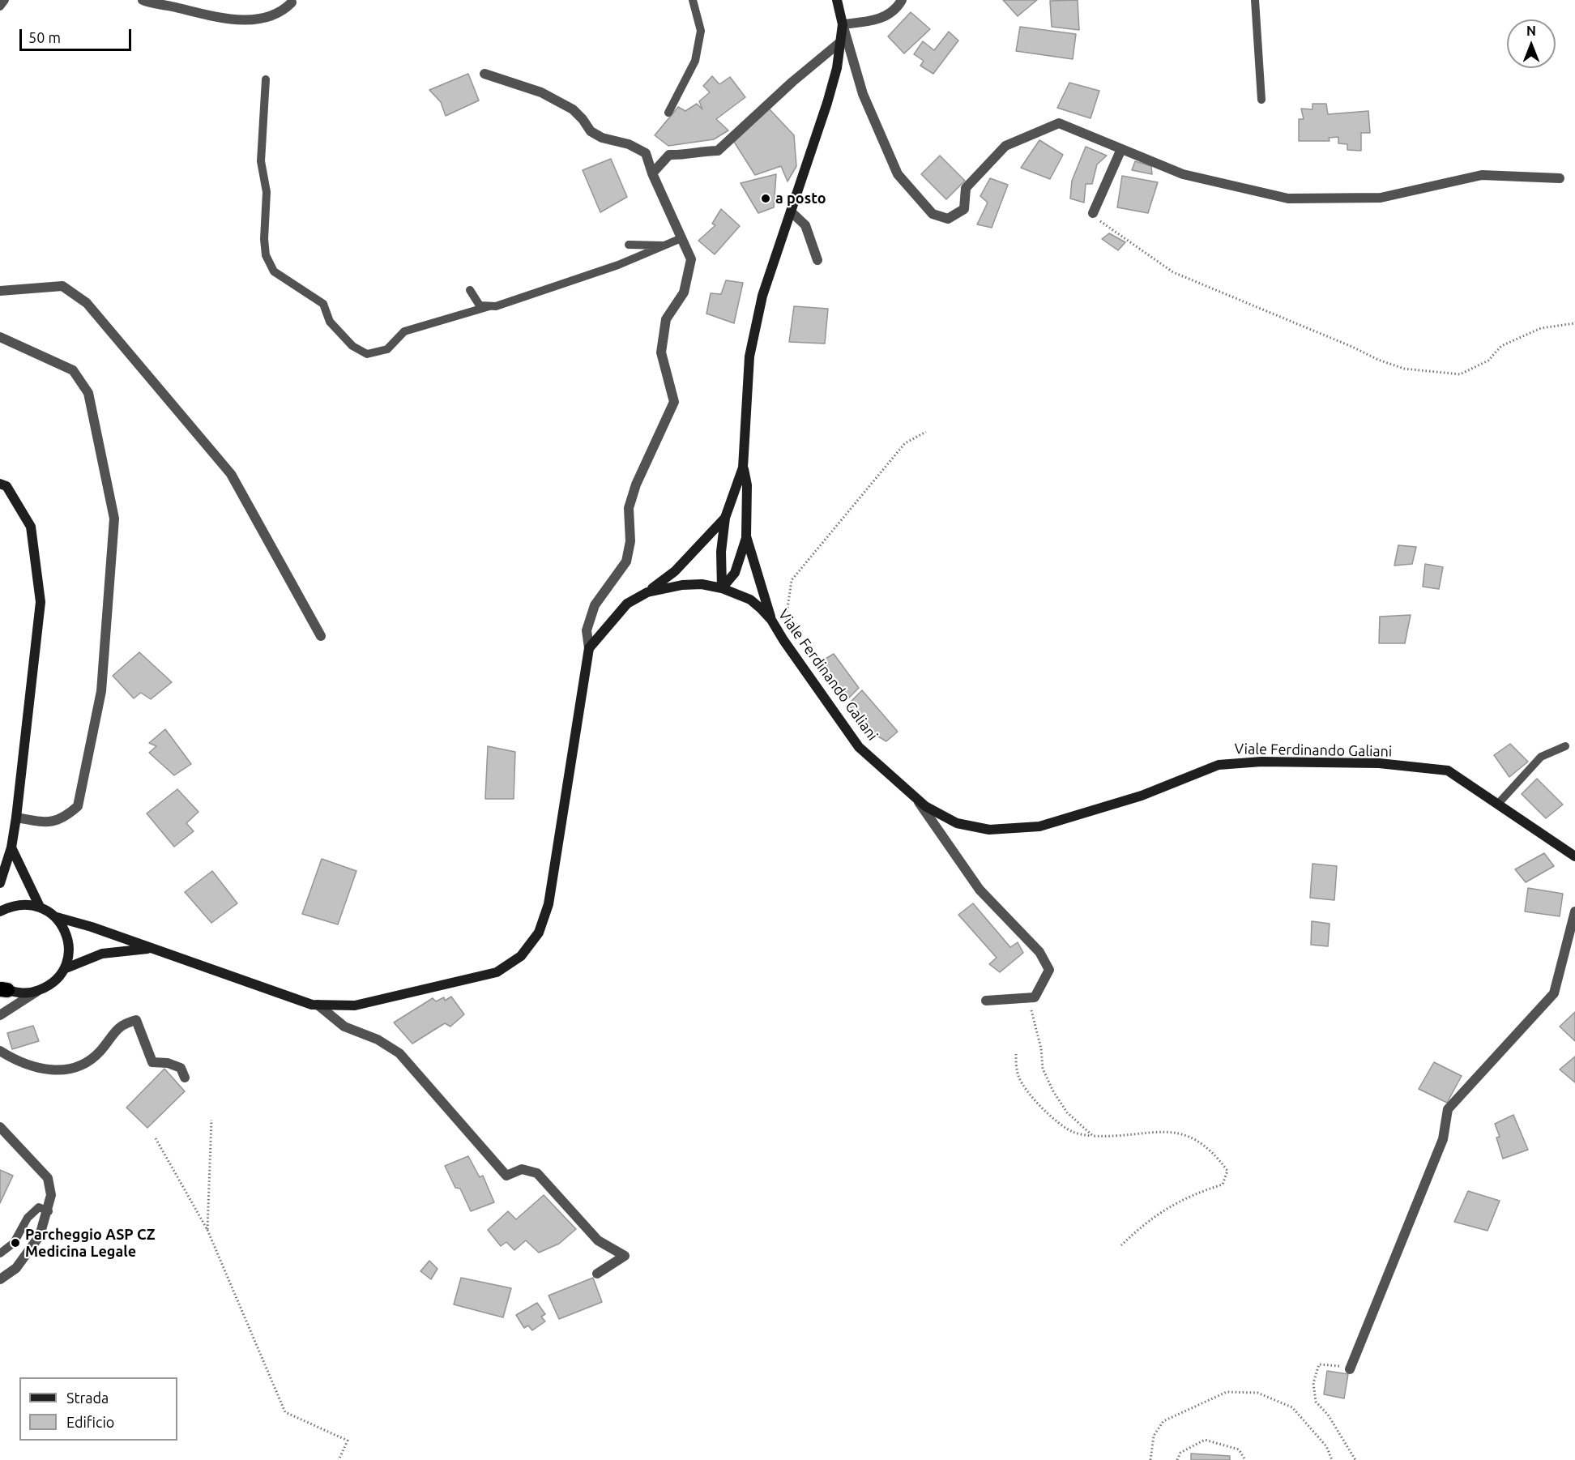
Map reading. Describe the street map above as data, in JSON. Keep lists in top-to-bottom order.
{
  "streets": {
    "main road": ["Viale Ferdinando Galiani"]
  },
  "places": ["a posto", "Parcheggio ASP CZ Medicina Legale"],
  "legend": ["Strada", "Edificio"],
  "scale_bar": "50 m",
  "north": "top"
}
